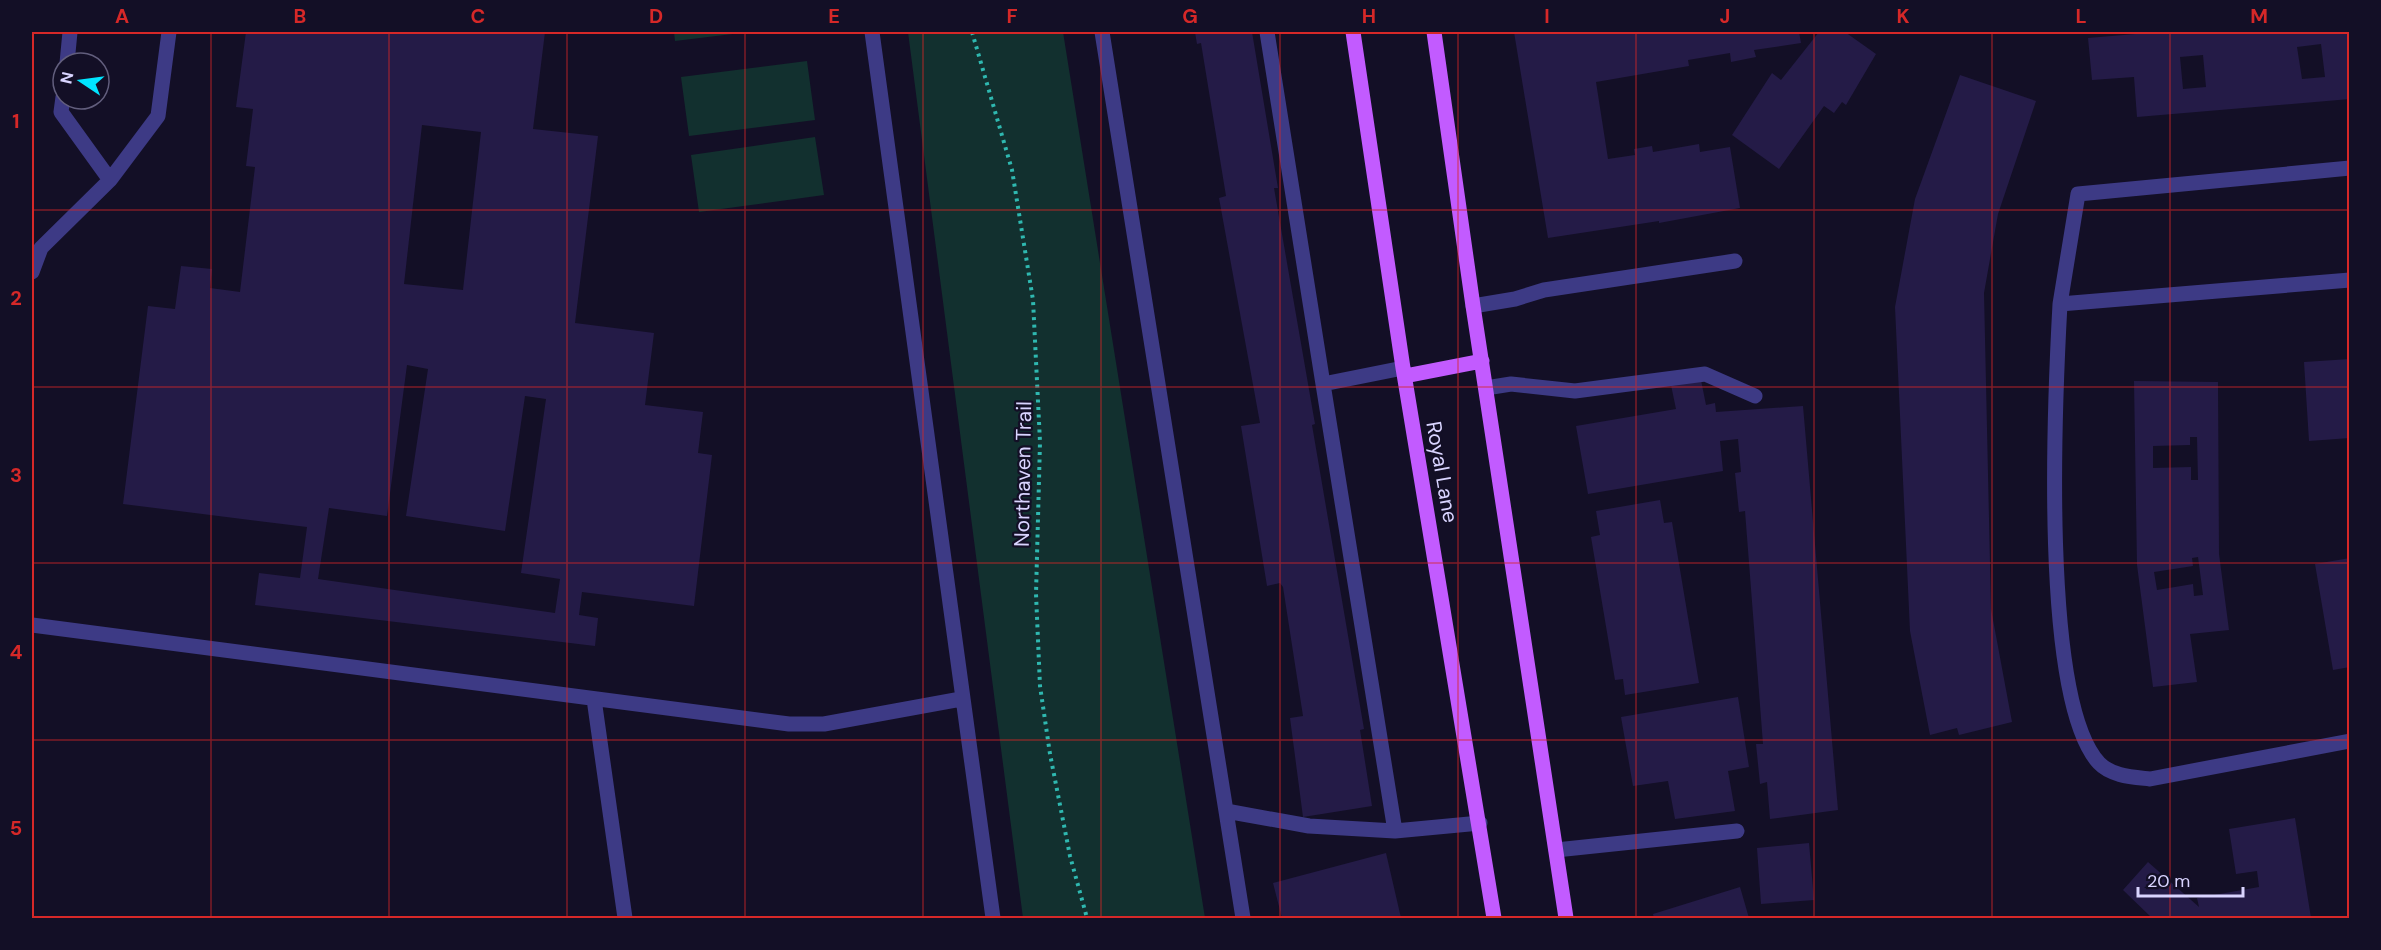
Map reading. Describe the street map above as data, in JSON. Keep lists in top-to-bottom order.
{
  "streets": {
    "main road": ["Royal Lane"],
    "path": ["Northaven Trail"]
  },
  "scale_bar": "20 m",
  "north": "left",
  "grid": {
    "columns": [
      "A",
      "B",
      "C",
      "D",
      "E",
      "F",
      "G",
      "H",
      "I",
      "J",
      "K",
      "L",
      "M"
    ],
    "rows": [
      "1",
      "2",
      "3",
      "4",
      "5"
    ]
  }
}
